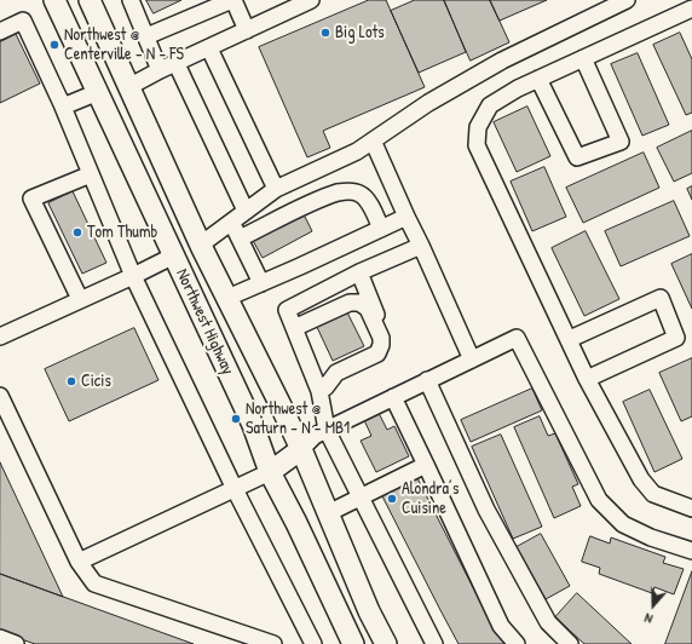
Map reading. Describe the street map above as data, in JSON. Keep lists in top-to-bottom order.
{
  "streets": {
    "main road": ["Northwest Highway"]
  },
  "places": [
    "Big Lots",
    "Northwest @ Centerville - N - FS",
    "Tom Thumb",
    "Cicis",
    "Northwest @ Saturn - N - MB1",
    "Alondra’s Cuisine"
  ],
  "north": "bottom"
}
